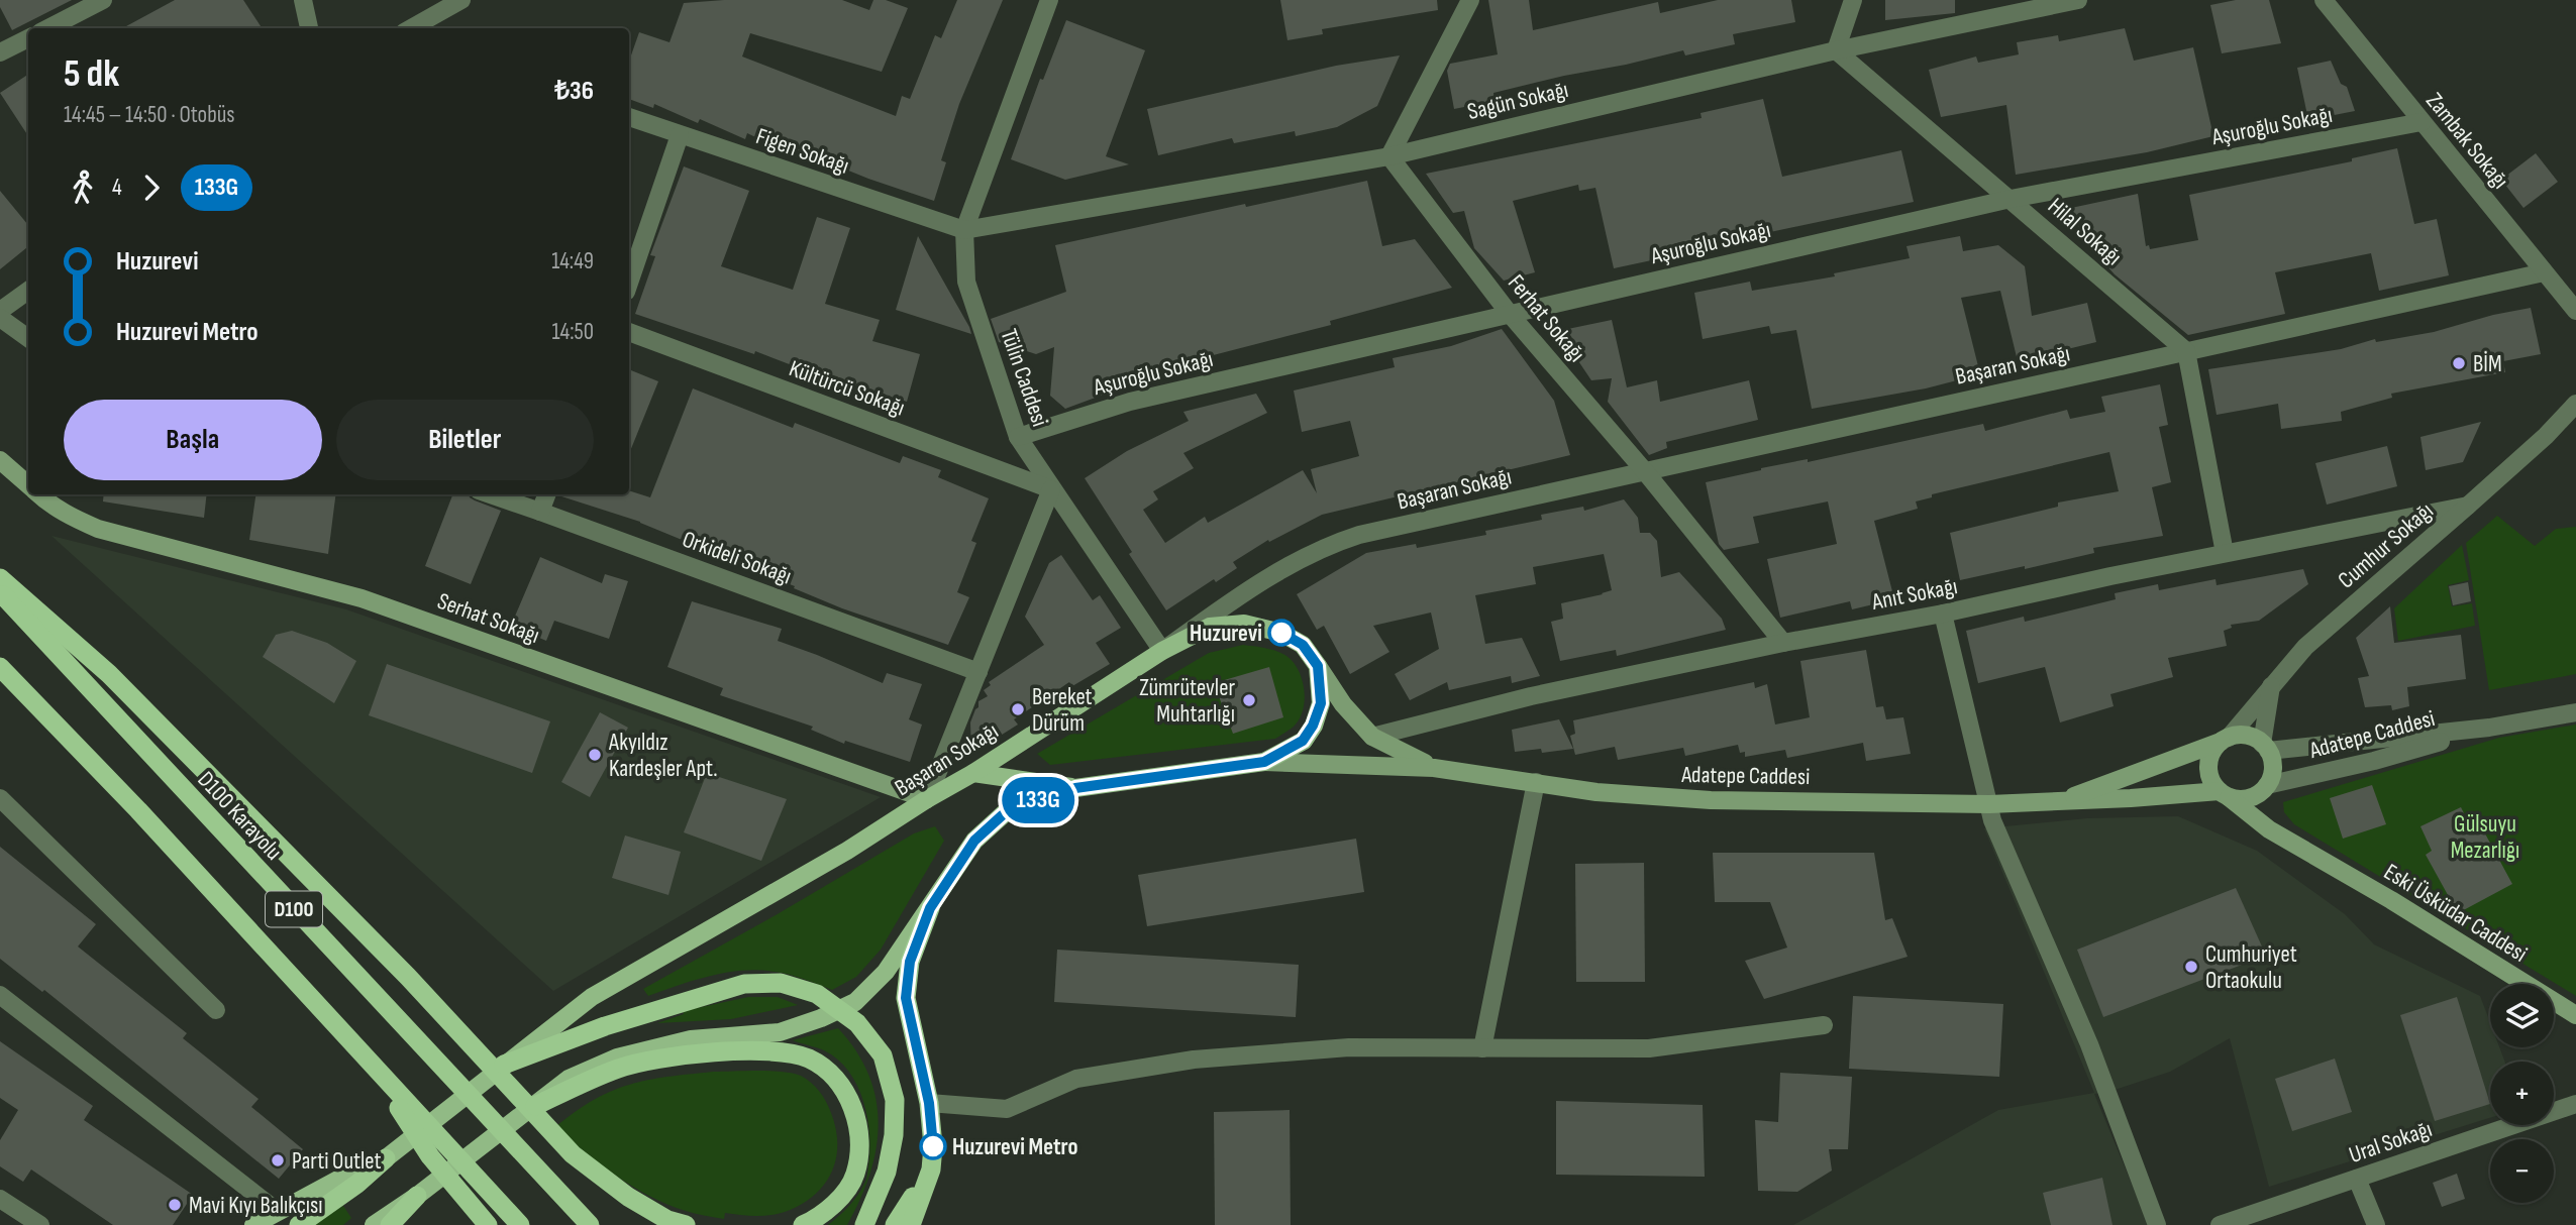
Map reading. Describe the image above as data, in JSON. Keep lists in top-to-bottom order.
{
  "streets": {
    "highway": ["D100 Karayolu", "D100"],
    "main road": [
      "Başaran Sokağı",
      "Serhat Sokağı",
      "Adatepe Caddesi",
      "Eski Üsküdar Caddesi"
    ],
    "street": [
      "Sagün Sokağı",
      "Aşuroğlu Sokağı",
      "Zambak Sokağı",
      "Figen Sokağı",
      "Hilal Sokağı",
      "Ferhat Sokağı",
      "Tülin Caddesi",
      "Kültürcü Sokağı",
      "Cumhur Sokağı",
      "Orkideli Sokağı",
      "Anıt Sokağı",
      "Ural Sokağı"
    ]
  },
  "crossings": [
    ["Sagün Sokağı", "Figen Sokağı"],
    ["Sagün Sokağı", "Hilal Sokağı"],
    ["Sagün Sokağı", "Ferhat Sokağı"],
    ["Sagün Sokağı", "Tülin Caddesi"],
    ["Aşuroğlu Sokağı", "Zambak Sokağı"],
    ["Aşuroğlu Sokağı", "Hilal Sokağı"],
    ["Aşuroğlu Sokağı", "Ferhat Sokağı"],
    ["Aşuroğlu Sokağı", "Tülin Caddesi"],
    ["Zambak Sokağı", "Başaran Sokağı"],
    ["Figen Sokağı", "Tülin Caddesi"],
    ["Hilal Sokağı", "Başaran Sokağı"],
    ["Ferhat Sokağı", "Başaran Sokağı"],
    ["Ferhat Sokağı", "Anıt Sokağı"],
    ["Başaran Sokağı", "Tülin Caddesi"],
    ["Başaran Sokağı", "Serhat Sokağı"],
    ["Başaran Sokağı", "Adatepe Caddesi"],
    ["Tülin Caddesi", "Kültürcü Sokağı"],
    ["Tülin Caddesi", "Adatepe Caddesi"],
    ["Cumhur Sokağı", "Anıt Sokağı"],
    ["Cumhur Sokağı", "Adatepe Caddesi"],
    ["Cumhur Sokağı", "Eski Üsküdar Caddesi"],
    ["Anıt Sokağı", "Adatepe Caddesi"],
    ["Adatepe Caddesi", "Eski Üsküdar Caddesi"]
  ],
  "parks": ["Gülsuyu Mezarlığı"],
  "places": [
    "BİM",
    "Huzurevi",
    "Zümrütevler Muhtarlığı",
    "Bereket Dürüm",
    "Akyıldız Kardeşler Apt.",
    "Cumhuriyet Ortaokulu",
    "Huzurevi Metro",
    "Parti Outlet",
    "Mavi Kıyı Balıkçısı"
  ],
  "lines": ["bus line 133G"],
  "page": {
    "on_map": "133G",
    "heading": ["5 dk", "14:45 – 14:50 · Otobüs", "₺36"],
    "legs": ["4", "133G"],
    "list": [
      {
        "name": "Huzurevi",
        "value": "14:49"
      },
      {
        "name": "Huzurevi Metro",
        "value": "14:50"
      }
    ],
    "buttons": ["Başla", "Biletler"],
    "map_buttons": ["+", "−"]
  }
}
